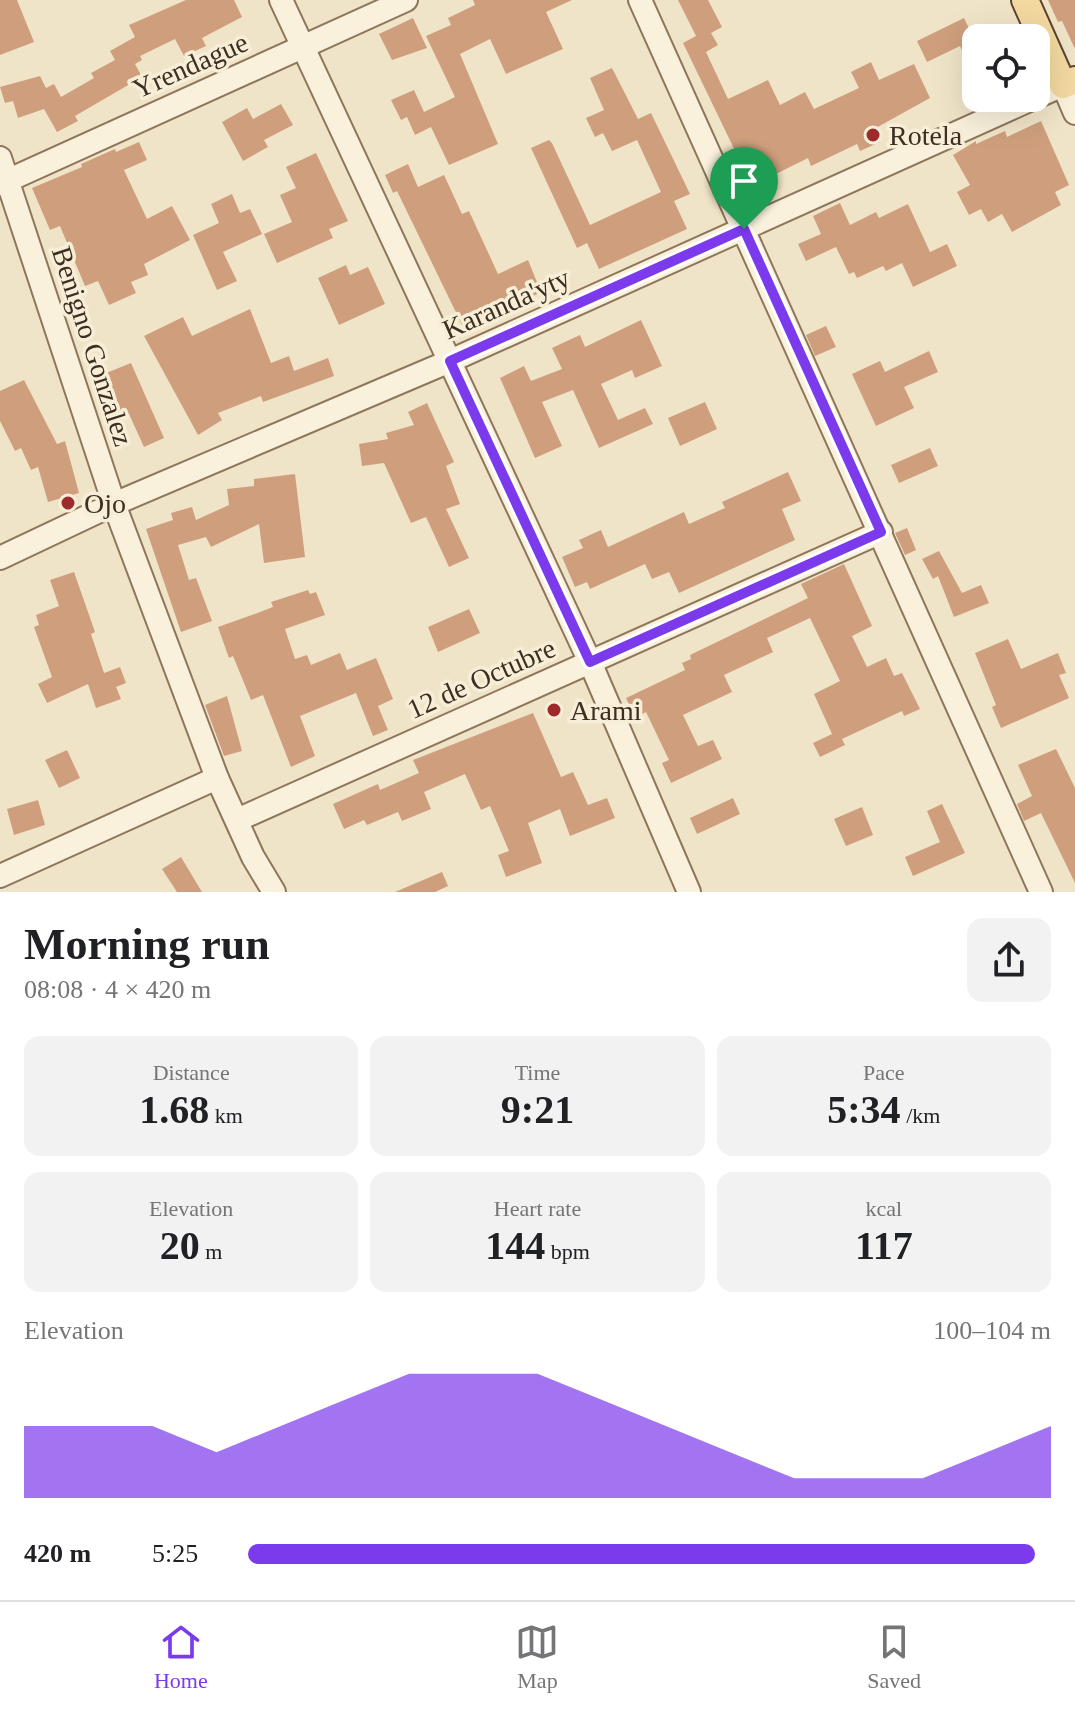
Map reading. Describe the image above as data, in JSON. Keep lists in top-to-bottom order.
{
  "streets": {
    "street": [
      "Yrendague",
      "Karanda'yty",
      "Benigno Gonzalez",
      "12 de Octubre"
    ]
  },
  "crossings": [
    ["Yrendague", "Benigno Gonzalez"],
    ["Karanda'yty", "Benigno Gonzalez"],
    ["Benigno Gonzalez", "12 de Octubre"]
  ],
  "places": ["Rotela", "Ojo", "Arami"],
  "page": {
    "heading": ["Morning run", "08:08 · 4 × 420 m"],
    "stats": [
      ["Distance", "1.68 km"],
      ["Time", "9:21"],
      ["Pace", "5:34 /km"],
      ["Elevation", "20 m"],
      ["Heart rate", "144 bpm"],
      ["kcal", "117"]
    ],
    "chart": ["Elevation", "100–104 m"],
    "list": [
      {
        "name": "420 m",
        "note": "5:25"
      }
    ],
    "tabs": ["Home", "Map", "Saved"]
  }
}
